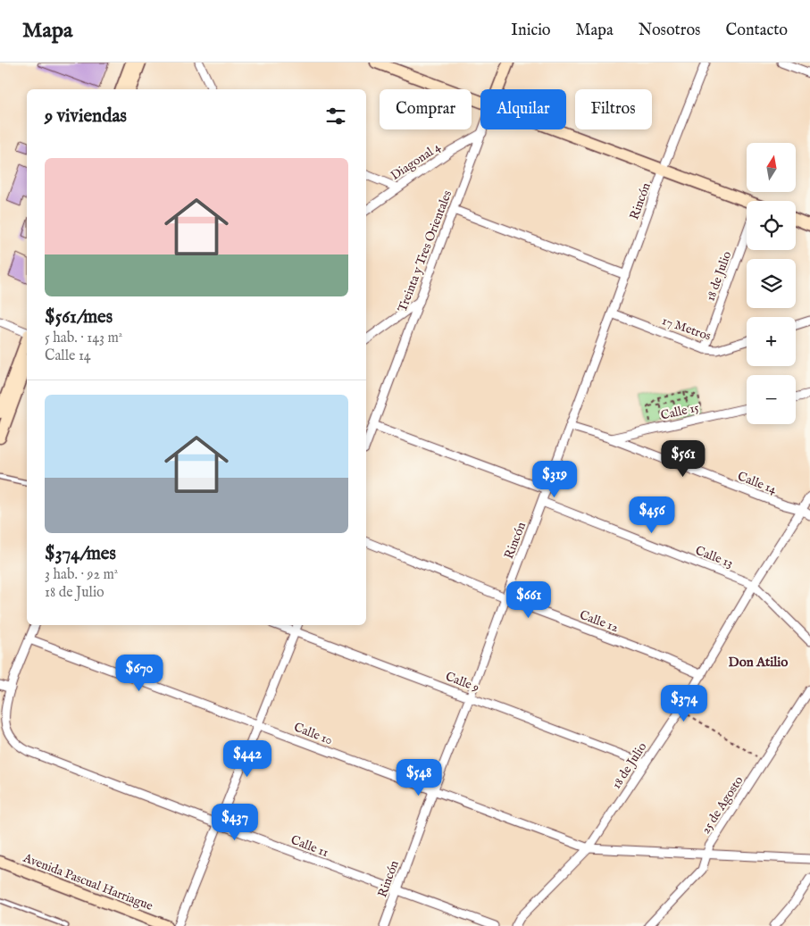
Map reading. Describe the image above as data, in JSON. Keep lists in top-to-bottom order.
{
  "streets": {
    "street": [
      "Diagonal 4",
      "Rincón",
      "Treinta y Tres Orientales",
      "18 de Julio",
      "17 Metros",
      "Calle 15",
      "Calle 14",
      "Calle 13",
      "Calle 12",
      "Calle 9",
      "Calle 10",
      "25 de Agosto",
      "Calle 11",
      "Avenida Pascual Harriague"
    ]
  },
  "crossings": [
    ["Diagonal 4", "Treinta y Tres Orientales"],
    ["Rincón", "17 Metros"],
    ["Rincón", "Calle 14"],
    ["Rincón", "Calle 13"],
    ["Rincón", "Calle 12"],
    ["Rincón", "Calle 9"],
    ["Rincón", "Calle 10"],
    ["Rincón", "Calle 11"],
    ["18 de Julio", "17 Metros"],
    ["18 de Julio", "Calle 14"],
    ["18 de Julio", "Calle 13"],
    ["18 de Julio", "Calle 12"],
    ["18 de Julio", "Calle 9"],
    ["18 de Julio", "Calle 10"],
    ["Calle 15", "Calle 14"],
    ["Calle 10", "25 de Agosto"]
  ],
  "districts": ["Don Atilio"],
  "north": "top",
  "page": {
    "header": "Mapa",
    "nav": [
      "Inicio",
      "Mapa",
      "Nosotros",
      "Contacto"
    ],
    "chip": ["Comprar", "Alquilar", "Filtros"],
    "heading": "9 viviendas",
    "map_buttons": ["+", "−"],
    "list": [
      {
        "name": "$561/mes",
        "note": "5 hab. · 143 m² · Calle 14"
      },
      {
        "name": "$374/mes",
        "note": "3 hab. · 92 m² · 18 de Julio"
      }
    ],
    "price": [
      "$561",
      "$319",
      "$456",
      "$661",
      "$670",
      "$374",
      "$442",
      "$548",
      "$437"
    ]
  }
}
